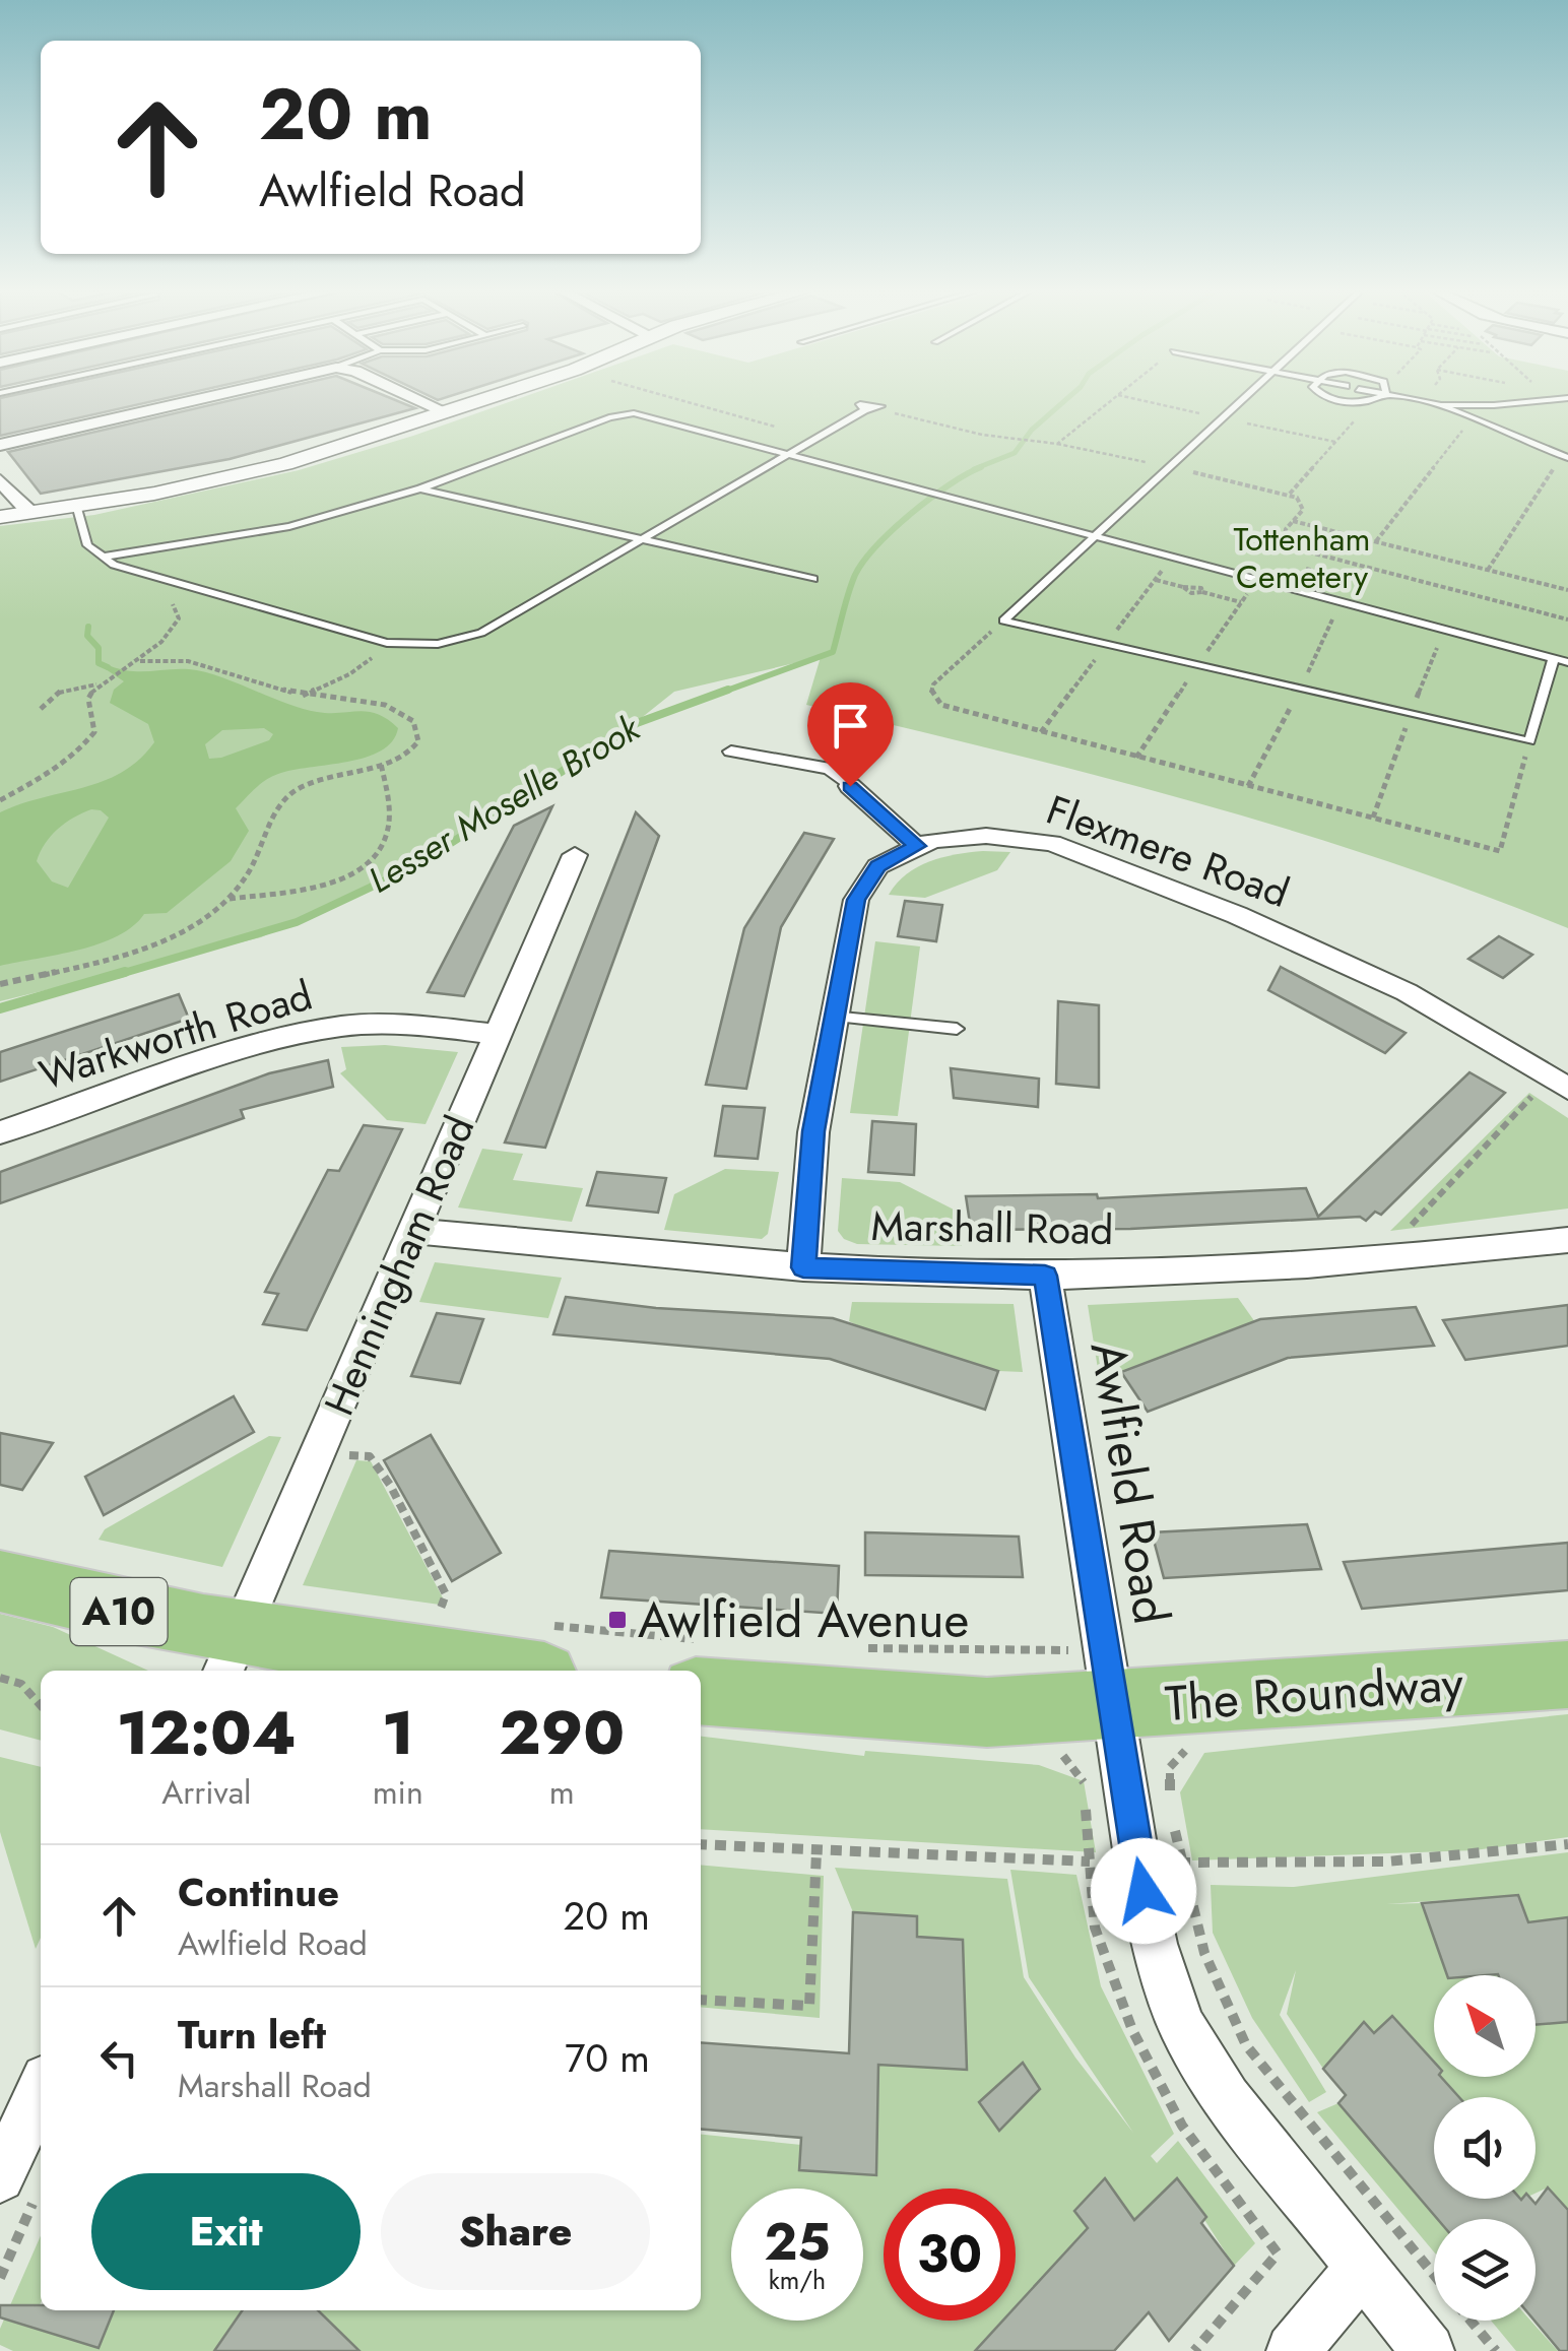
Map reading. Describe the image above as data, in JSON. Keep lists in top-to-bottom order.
{
  "streets": {
    "highway": ["A10", "The Roundway"],
    "street": [
      "Flexmere Road",
      "Warkworth Road",
      "Marshall Road",
      "Henningham Road",
      "Awlfield Road"
    ]
  },
  "crossings": [
    ["Flexmere Road", "Marshall Road"],
    ["Warkworth Road", "Henningham Road"],
    ["Marshall Road", "Henningham Road"],
    ["Marshall Road", "Awlfield Road"],
    ["Henningham Road", "A10"],
    ["Awlfield Road", "The Roundway"]
  ],
  "water": ["Lesser Moselle Brook"],
  "parks": ["Tottenham Cemetery"],
  "places": {
    "transit": ["Awlfield Avenue"]
  },
  "north": "top left",
  "page": {
    "turn": ["20 m", "Awlfield Road"],
    "eta": [
      "12:04",
      "Arrival",
      "1",
      "min",
      "290",
      "m"
    ],
    "list": [
      {
        "name": "Continue",
        "note": "Awlfield Road",
        "value": "20 m"
      },
      {
        "name": "Turn left",
        "note": "Marshall Road",
        "value": "70 m"
      }
    ],
    "buttons": ["Exit", "Share"],
    "speed": "25 km/h",
    "limit": "30"
  }
}
